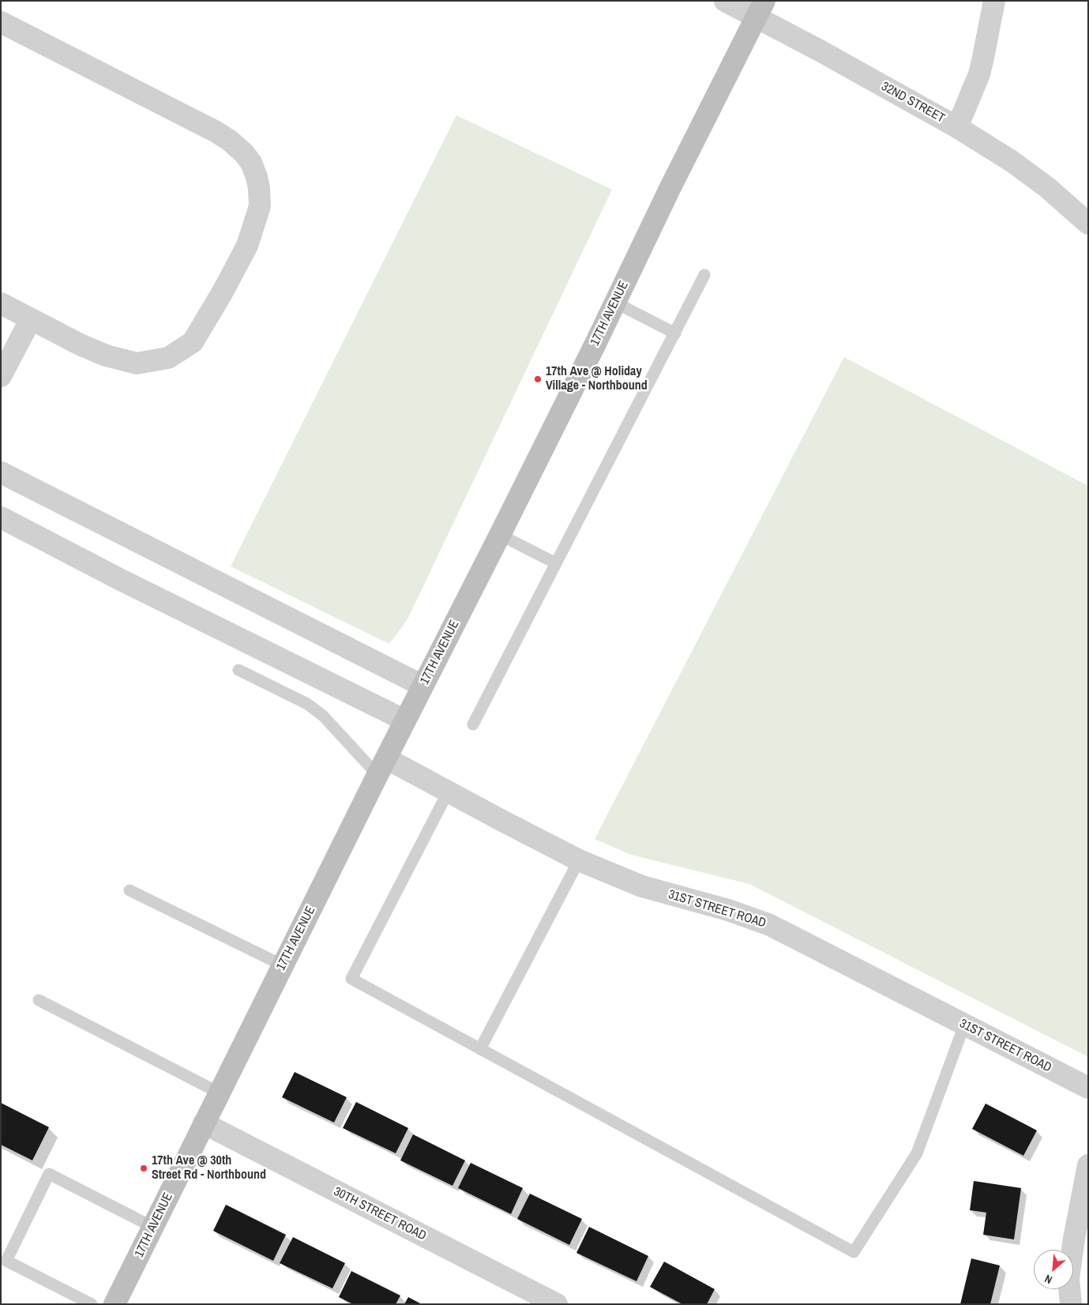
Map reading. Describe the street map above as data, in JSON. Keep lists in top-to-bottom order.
{
  "streets": {
    "main road": ["17TH AVENUE"],
    "street": ["32ND STREET", "31ST STREET ROAD", "30TH STREET ROAD"]
  },
  "crossings": [
    ["32ND STREET", "17TH AVENUE"],
    ["17TH AVENUE", "31ST STREET ROAD"],
    ["17TH AVENUE", "30TH STREET ROAD"]
  ],
  "places": ["17th Ave @ Holiday Village - Northbound", "17th Ave @ 30th Street Rd - Northbound"],
  "north": "bottom left"
}
